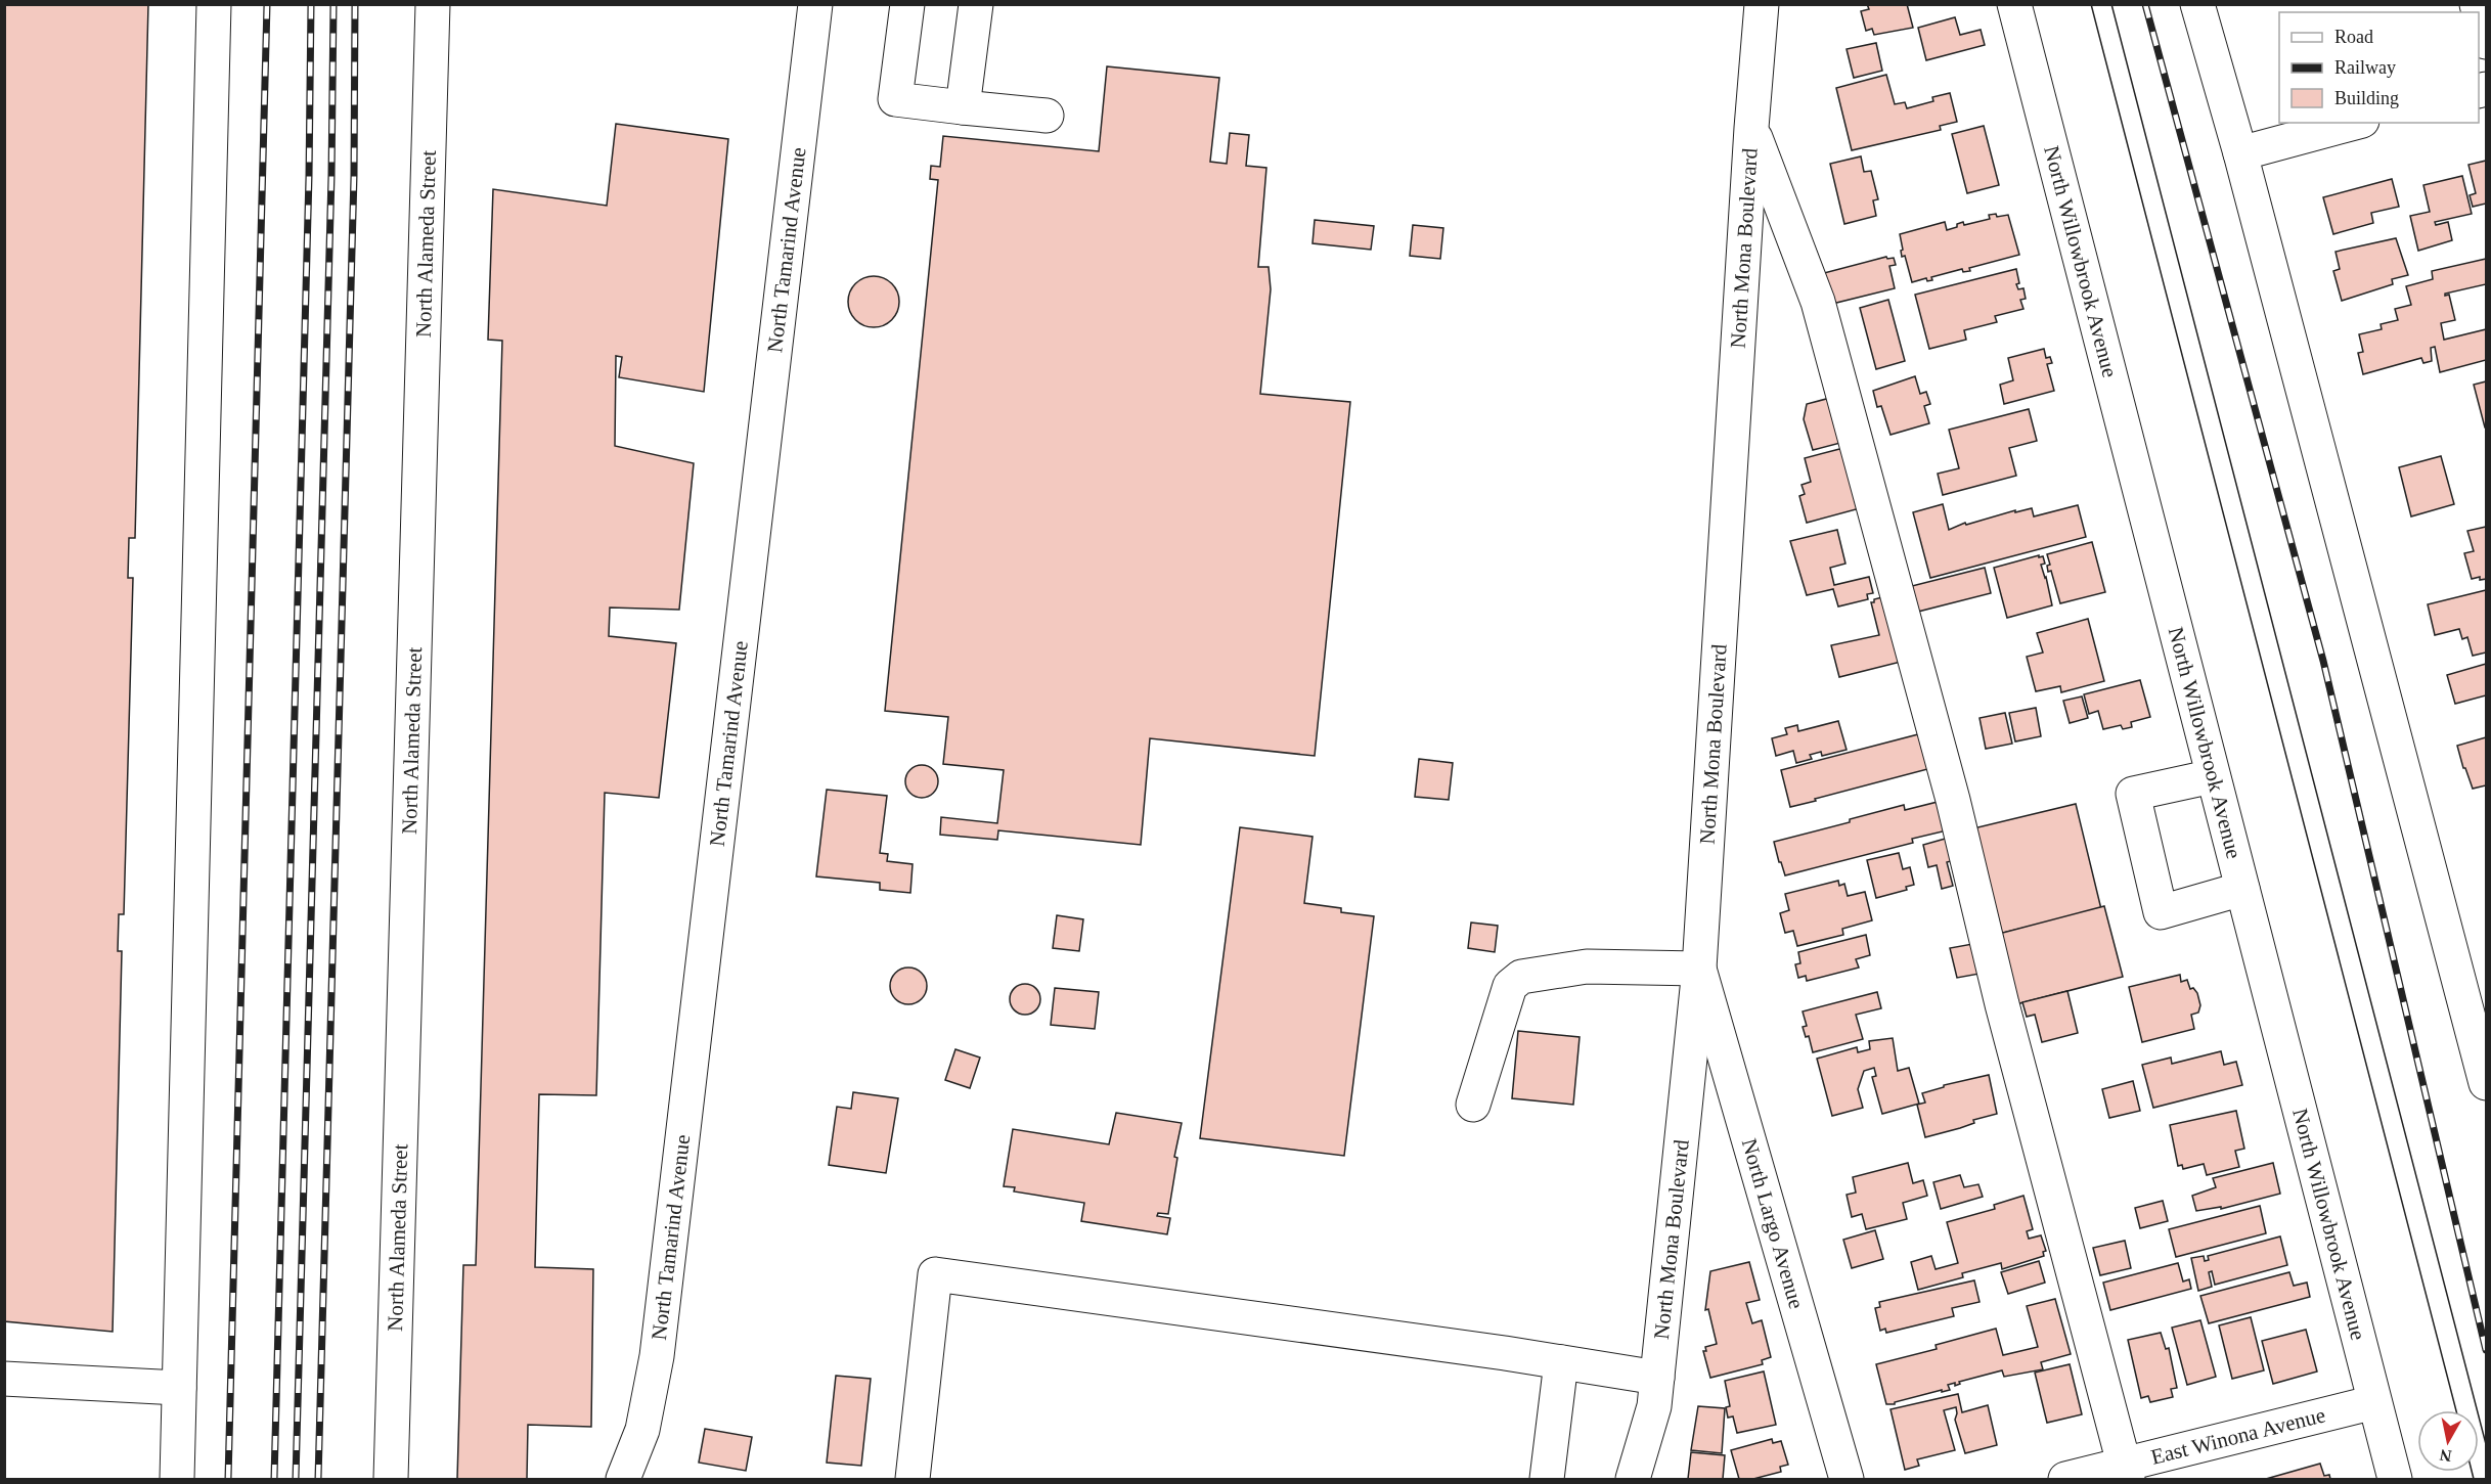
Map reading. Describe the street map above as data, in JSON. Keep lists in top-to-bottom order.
{
  "streets": {
    "street": [
      "North Alameda Street",
      "North Mona Boulevard",
      "North Tamarind Avenue",
      "North Willowbrook Avenue",
      "North Largo Avenue",
      "East Winona Avenue"
    ]
  },
  "crossings": [
    ["North Mona Boulevard", "North Largo Avenue"],
    ["North Willowbrook Avenue", "East Winona Avenue"]
  ],
  "legend": ["Road", "Railway", "Building"],
  "north": "bottom"
}
